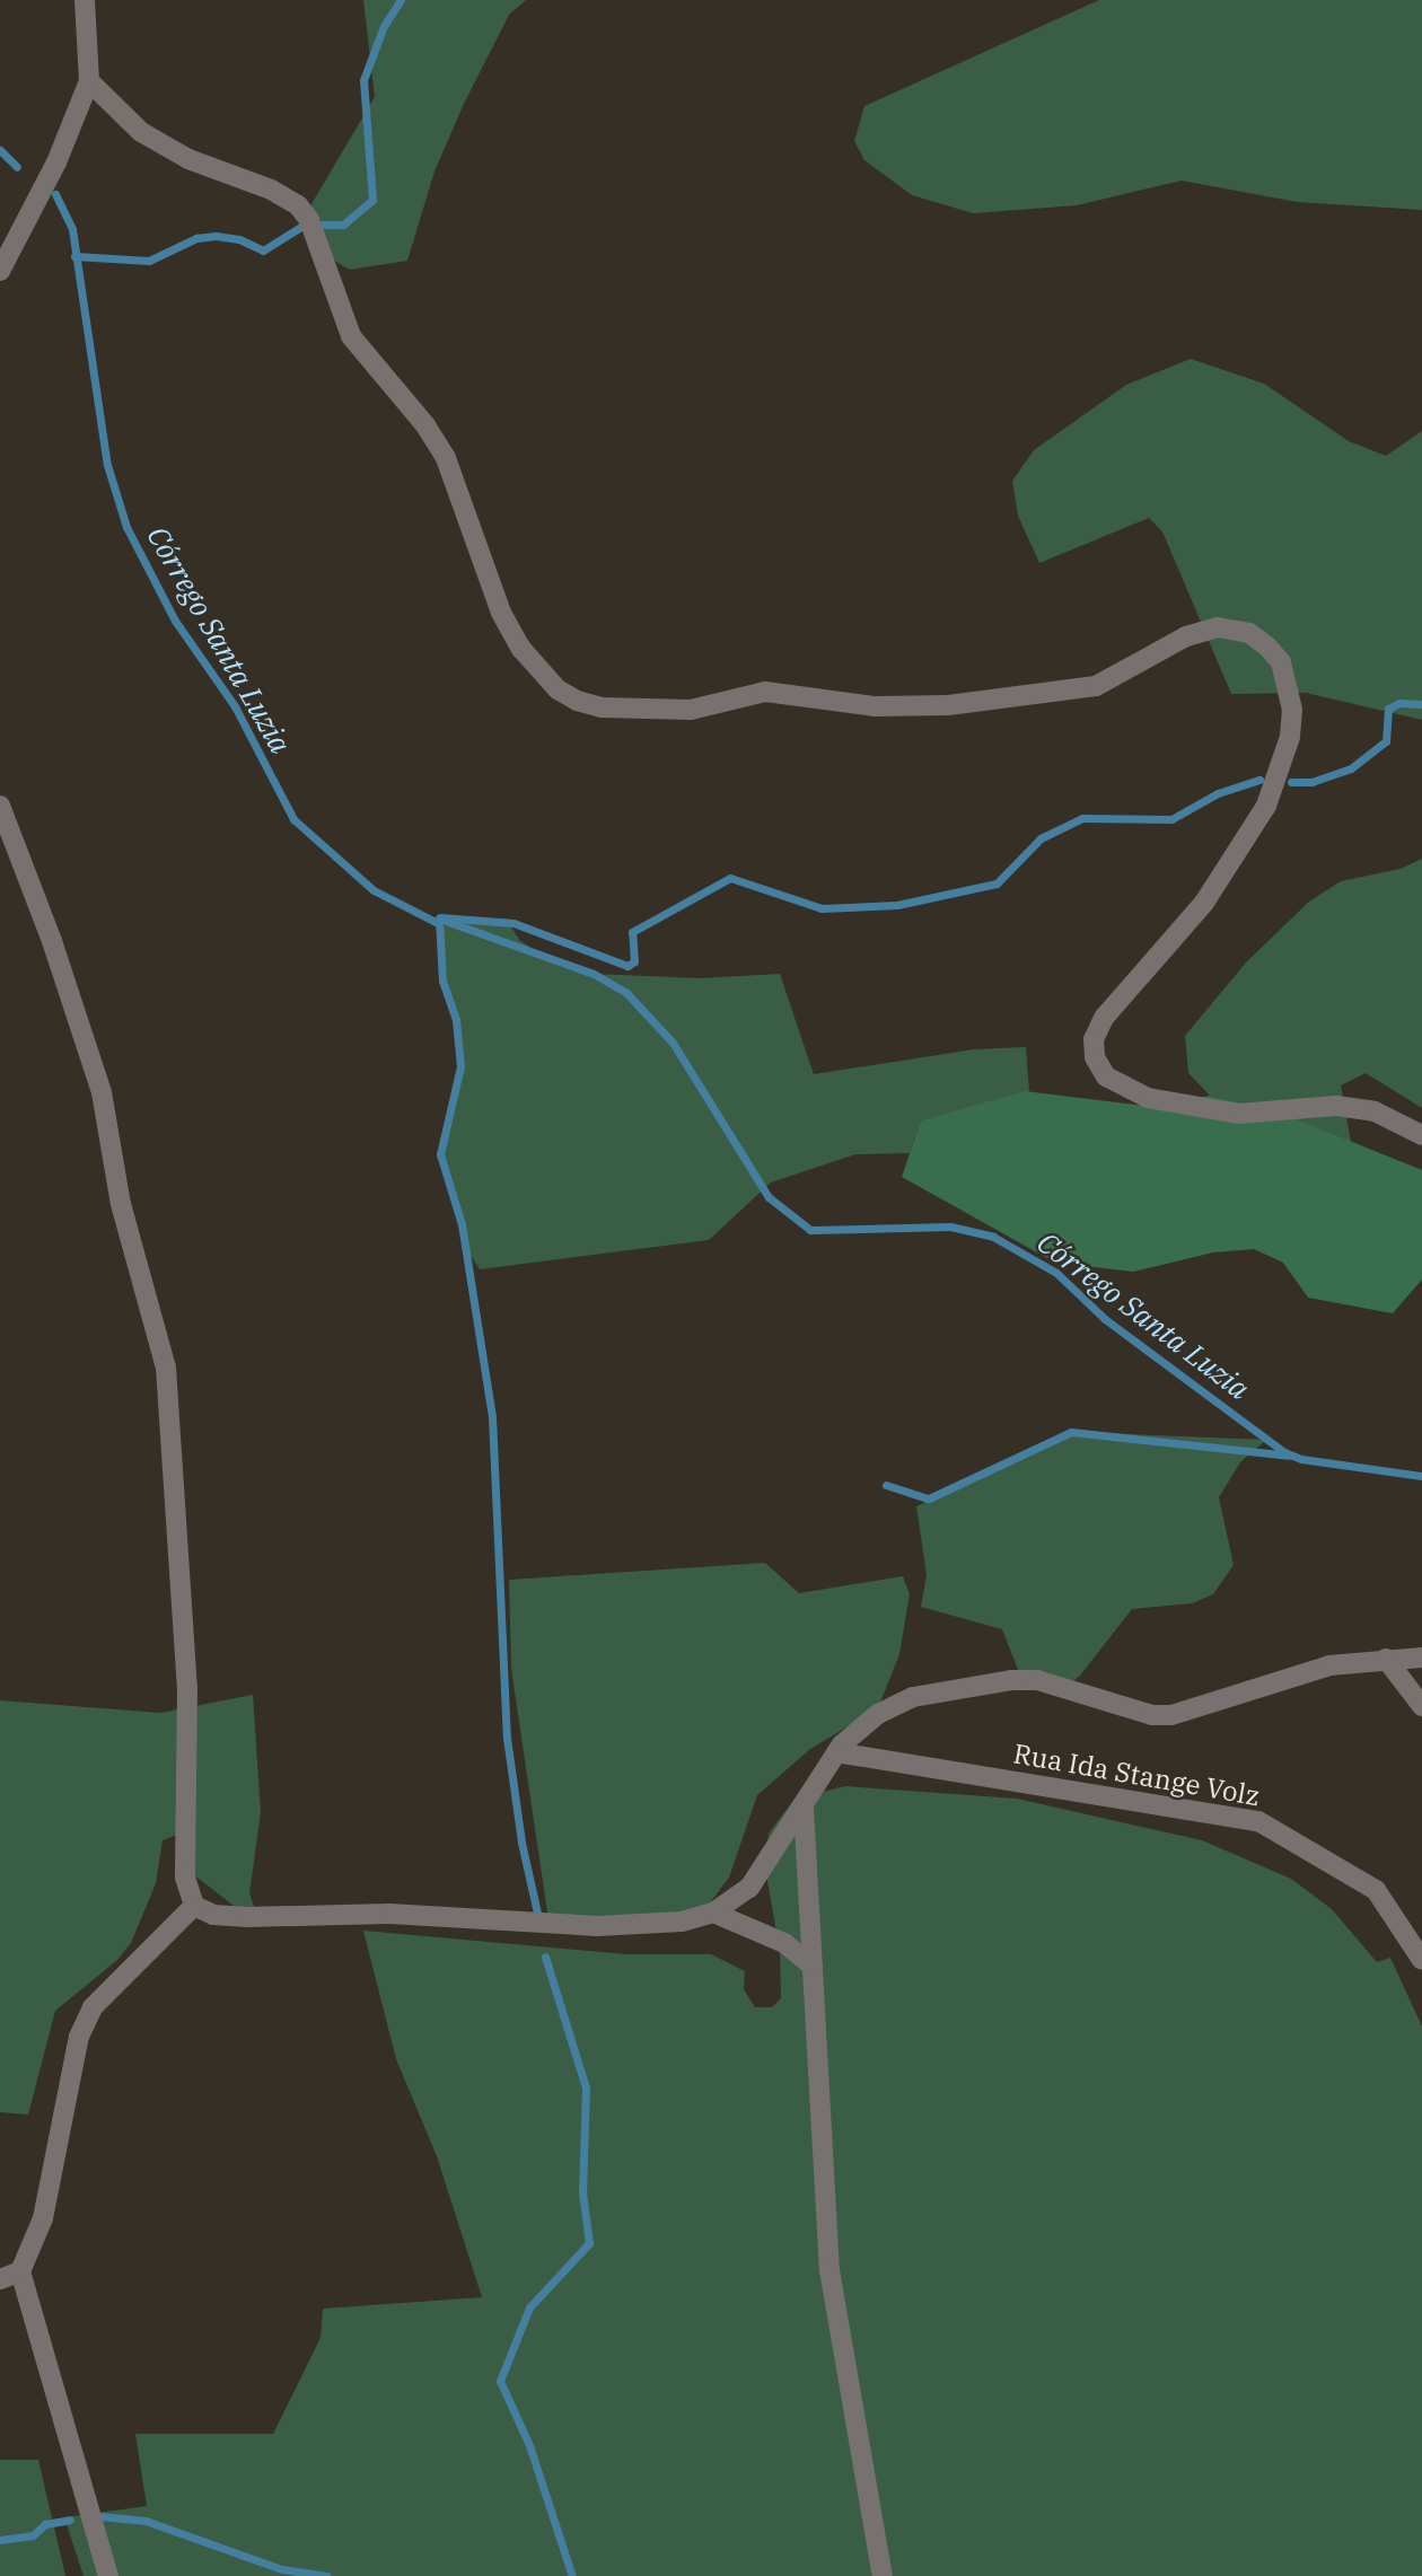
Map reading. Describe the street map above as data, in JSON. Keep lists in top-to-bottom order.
{
  "streets": {
    "street": ["Rua Ida Stange Volz"]
  },
  "water": ["Córrego Santa Luzia"]
}
